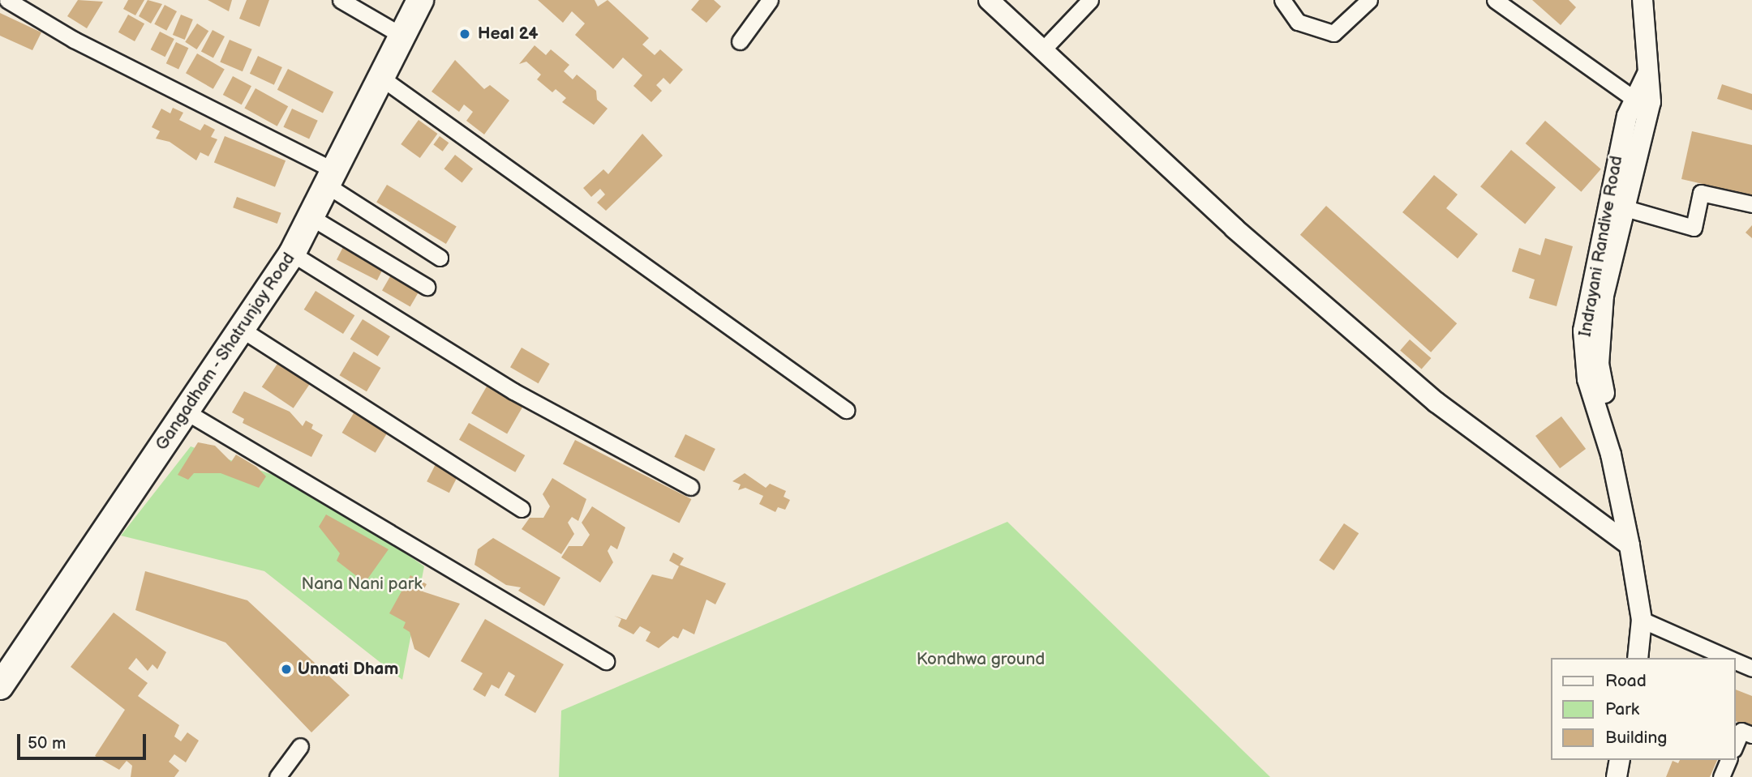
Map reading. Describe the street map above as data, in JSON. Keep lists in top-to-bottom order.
{
  "streets": {
    "main road": ["Gangadham - Shatrunjay Road"],
    "street": ["Indrayani Randive Road"]
  },
  "parks": ["Nana Nani park", "Kondhwa ground"],
  "places": ["Heal 24", "Unnati Dham"],
  "legend": ["Road", "Park", "Building"],
  "scale_bar": "50 m"
}
